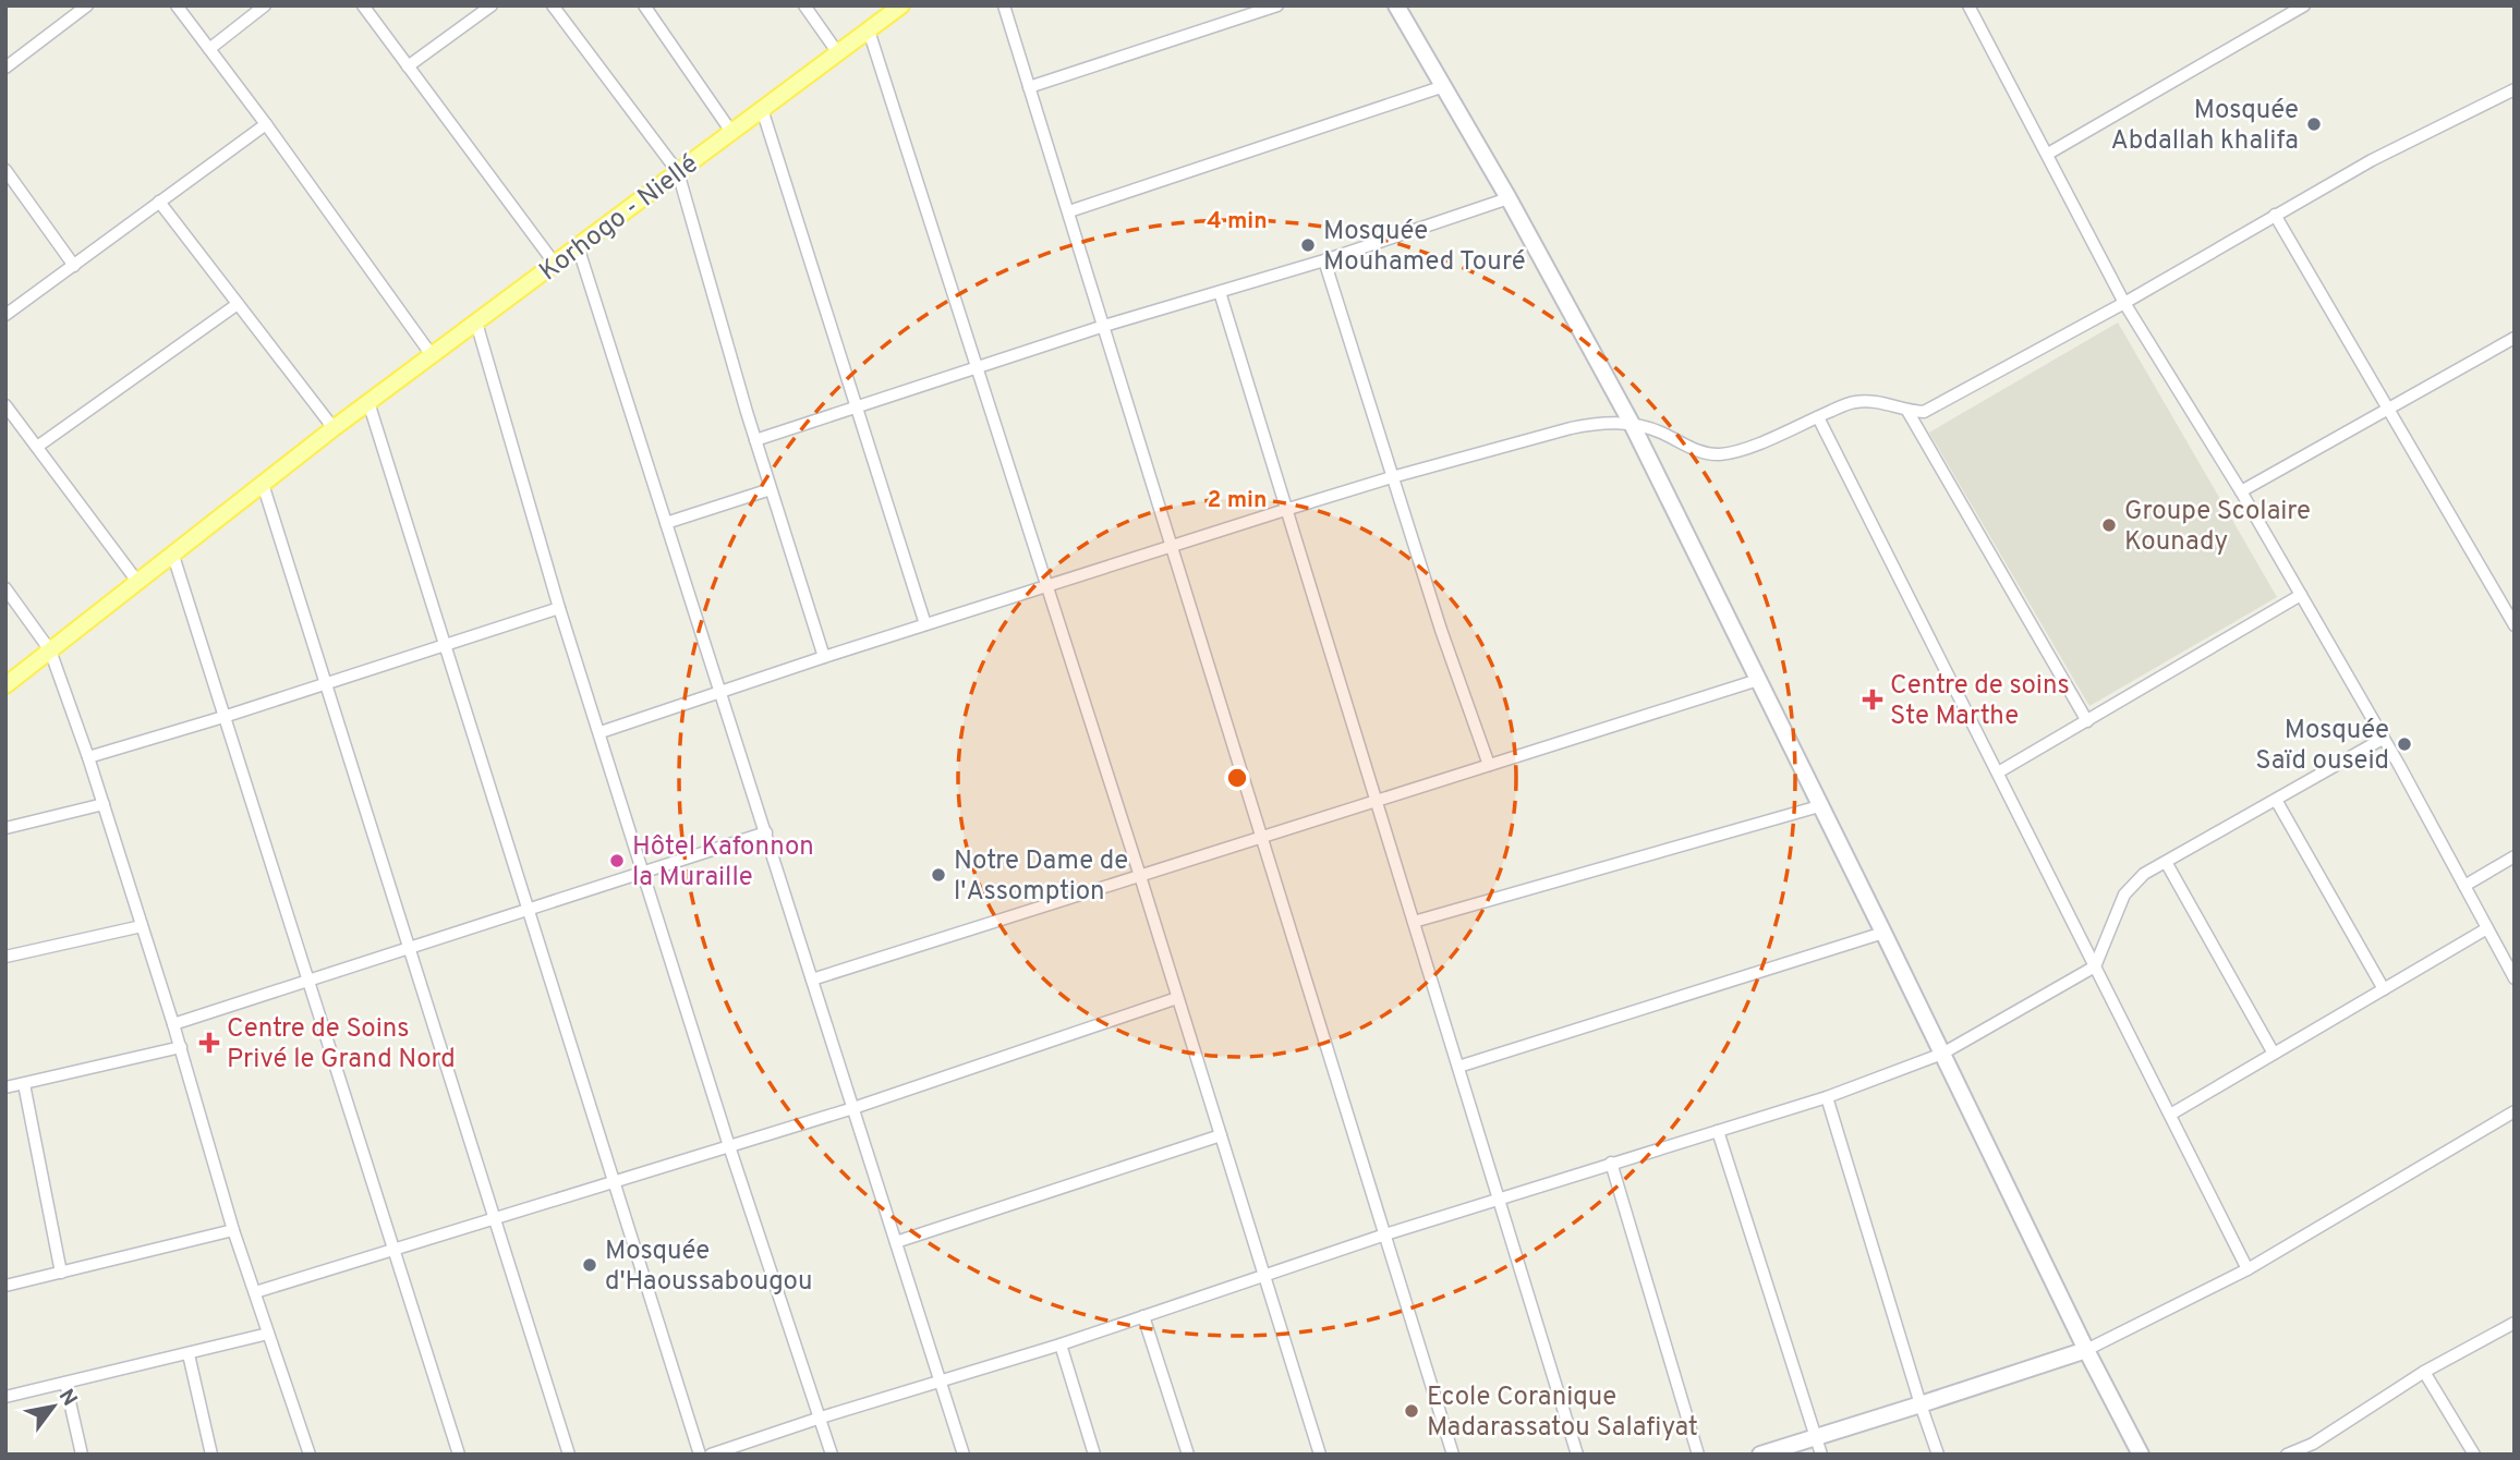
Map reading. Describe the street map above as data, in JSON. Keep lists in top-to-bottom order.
{
  "streets": {
    "main road": ["Korhogo - Niellé"]
  },
  "places": {
    "other": [
      "Mosquée Abdallah khalifa",
      "Mosquée Mouhamed Touré",
      "Groupe Scolaire Kounady",
      "Mosquée Saïd ouseid",
      "Hôtel Kafonnon la Muraille",
      "Notre Dame de l'Assomption",
      "Mosquée d'Haoussabougou",
      "Ecole Coranique Madarassatou Salafiyat"
    ],
    "health": ["Centre de soins Ste Marthe", "Centre de Soins Privé le Grand Nord"]
  },
  "north": "top right",
  "rings": ["4 min", "2 min"]
}
